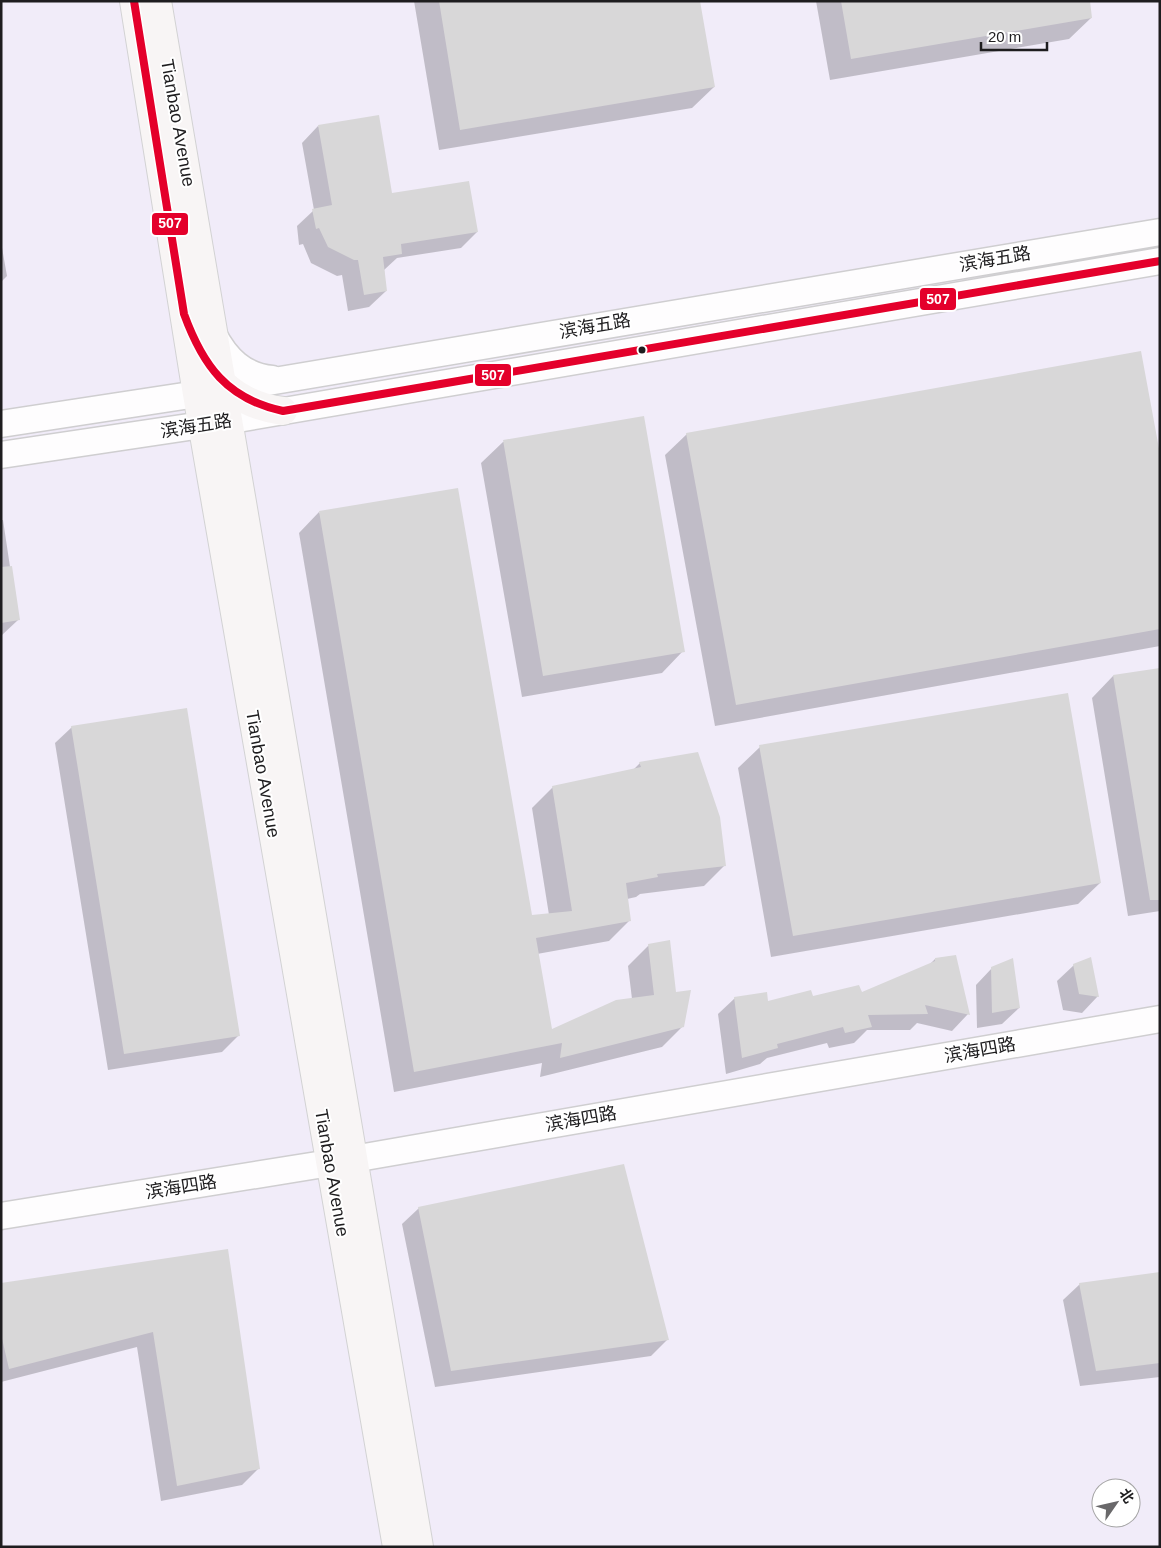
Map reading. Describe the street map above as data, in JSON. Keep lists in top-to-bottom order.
{
  "streets": {
    "main road": ["Tianbao Avenue"],
    "street": ["滨海五路", "滨海四路"]
  },
  "crossings": [
    ["Tianbao Avenue", "滨海五路"],
    ["Tianbao Avenue", "滨海四路"]
  ],
  "lines": ["transit line 507"],
  "scale_bar": "20 m",
  "north": "top right"
}
